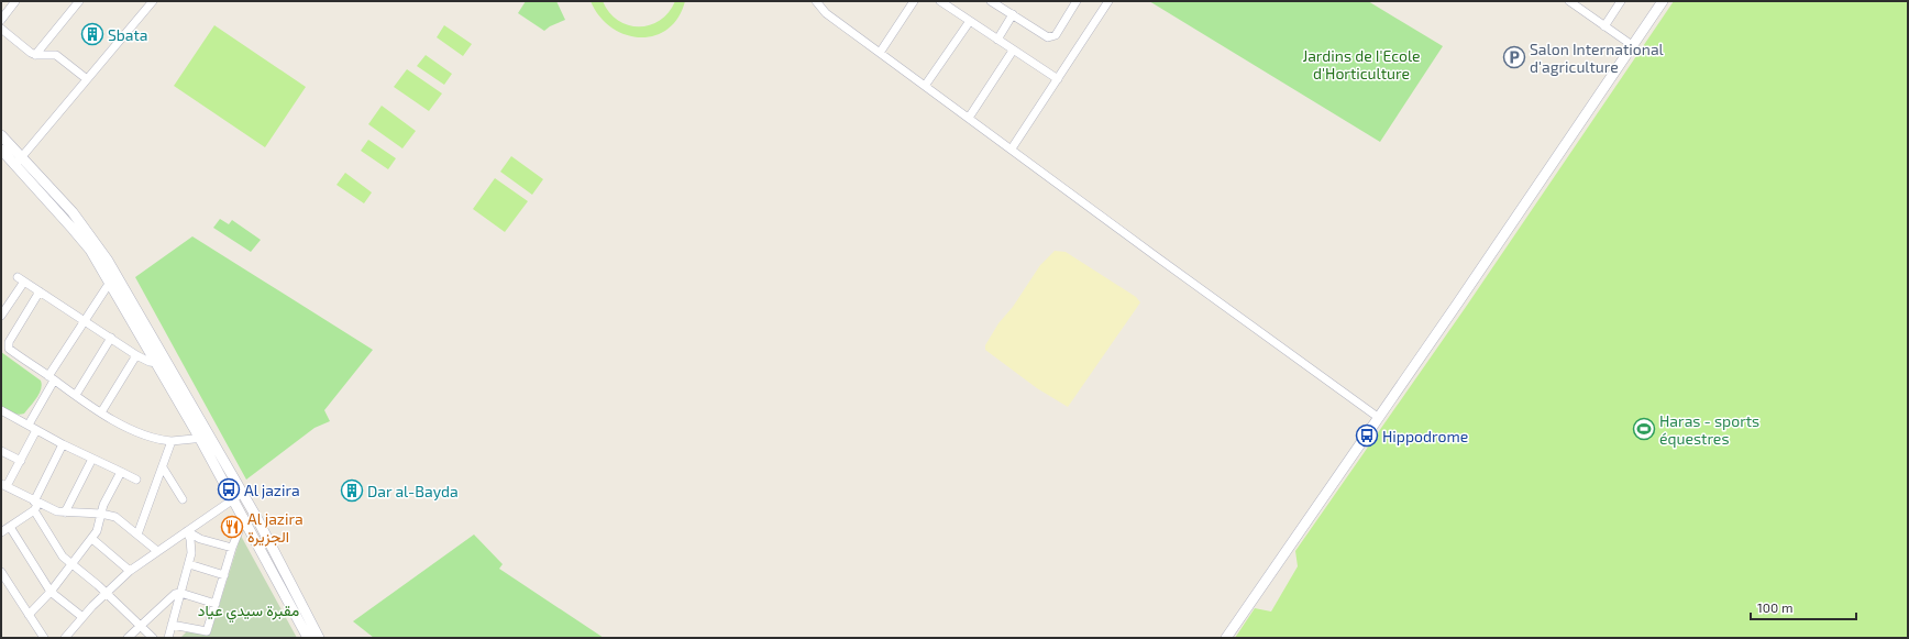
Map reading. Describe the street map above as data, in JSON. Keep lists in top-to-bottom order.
{
  "parks": ["Jardins de I'Ecole d'Horticulture", "مقبرة سيدي عياد"],
  "places": {
    "building": ["Sbata", "Dar al-Bayda"],
    "parking": ["Salon International d'agriculture"],
    "sports": ["Haras - sports équestres"],
    "bus stop": ["Hippodrome", "Al jazira"],
    "restaurant": ["Al jazira الجزيرة"]
  },
  "scale_bar": "100 m"
}
